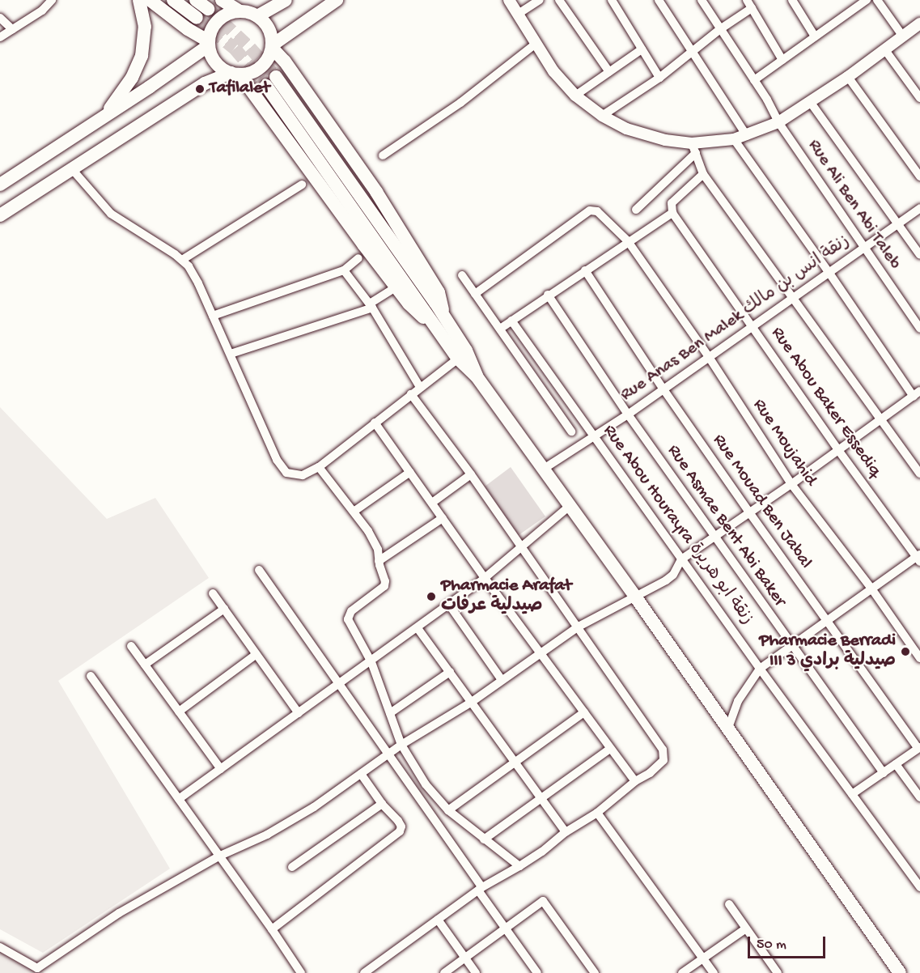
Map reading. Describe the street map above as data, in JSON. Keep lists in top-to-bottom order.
{
  "streets": {
    "street": [
      "Rue Ali Ben Abi Taleb",
      "Rue Anas Ben Malek زنقة انس بن مالك",
      "Rue Abou Baker Essediq",
      "Rue Moujahid",
      "Rue Mouad Ben Jabal",
      "Rue Abou Hourayra زنقة ابو هريرة",
      "Rue Asmae Bent Abi Baker"
    ]
  },
  "crossings": [
    ["Rue Ali Ben Abi Taleb", "Rue Anas Ben Malek زنقة انس بن مالك"],
    ["Rue Anas Ben Malek زنقة انس بن مالك", "Rue Abou Baker Essediq"],
    ["Rue Anas Ben Malek زنقة انس بن مالك", "Rue Moujahid"],
    ["Rue Anas Ben Malek زنقة انس بن مالك", "Rue Mouad Ben Jabal"],
    ["Rue Anas Ben Malek زنقة انس بن مالك", "Rue Abou Hourayra زنقة ابو هريرة"],
    ["Rue Anas Ben Malek زنقة انس بن مالك", "Rue Asmae Bent Abi Baker"]
  ],
  "places": ["Tafilalet", "Pharmacie Arafat صيدلية عرفات", "Pharmacie Berradi III صيدلية برادي 3"],
  "scale_bar": "50 m"
}
